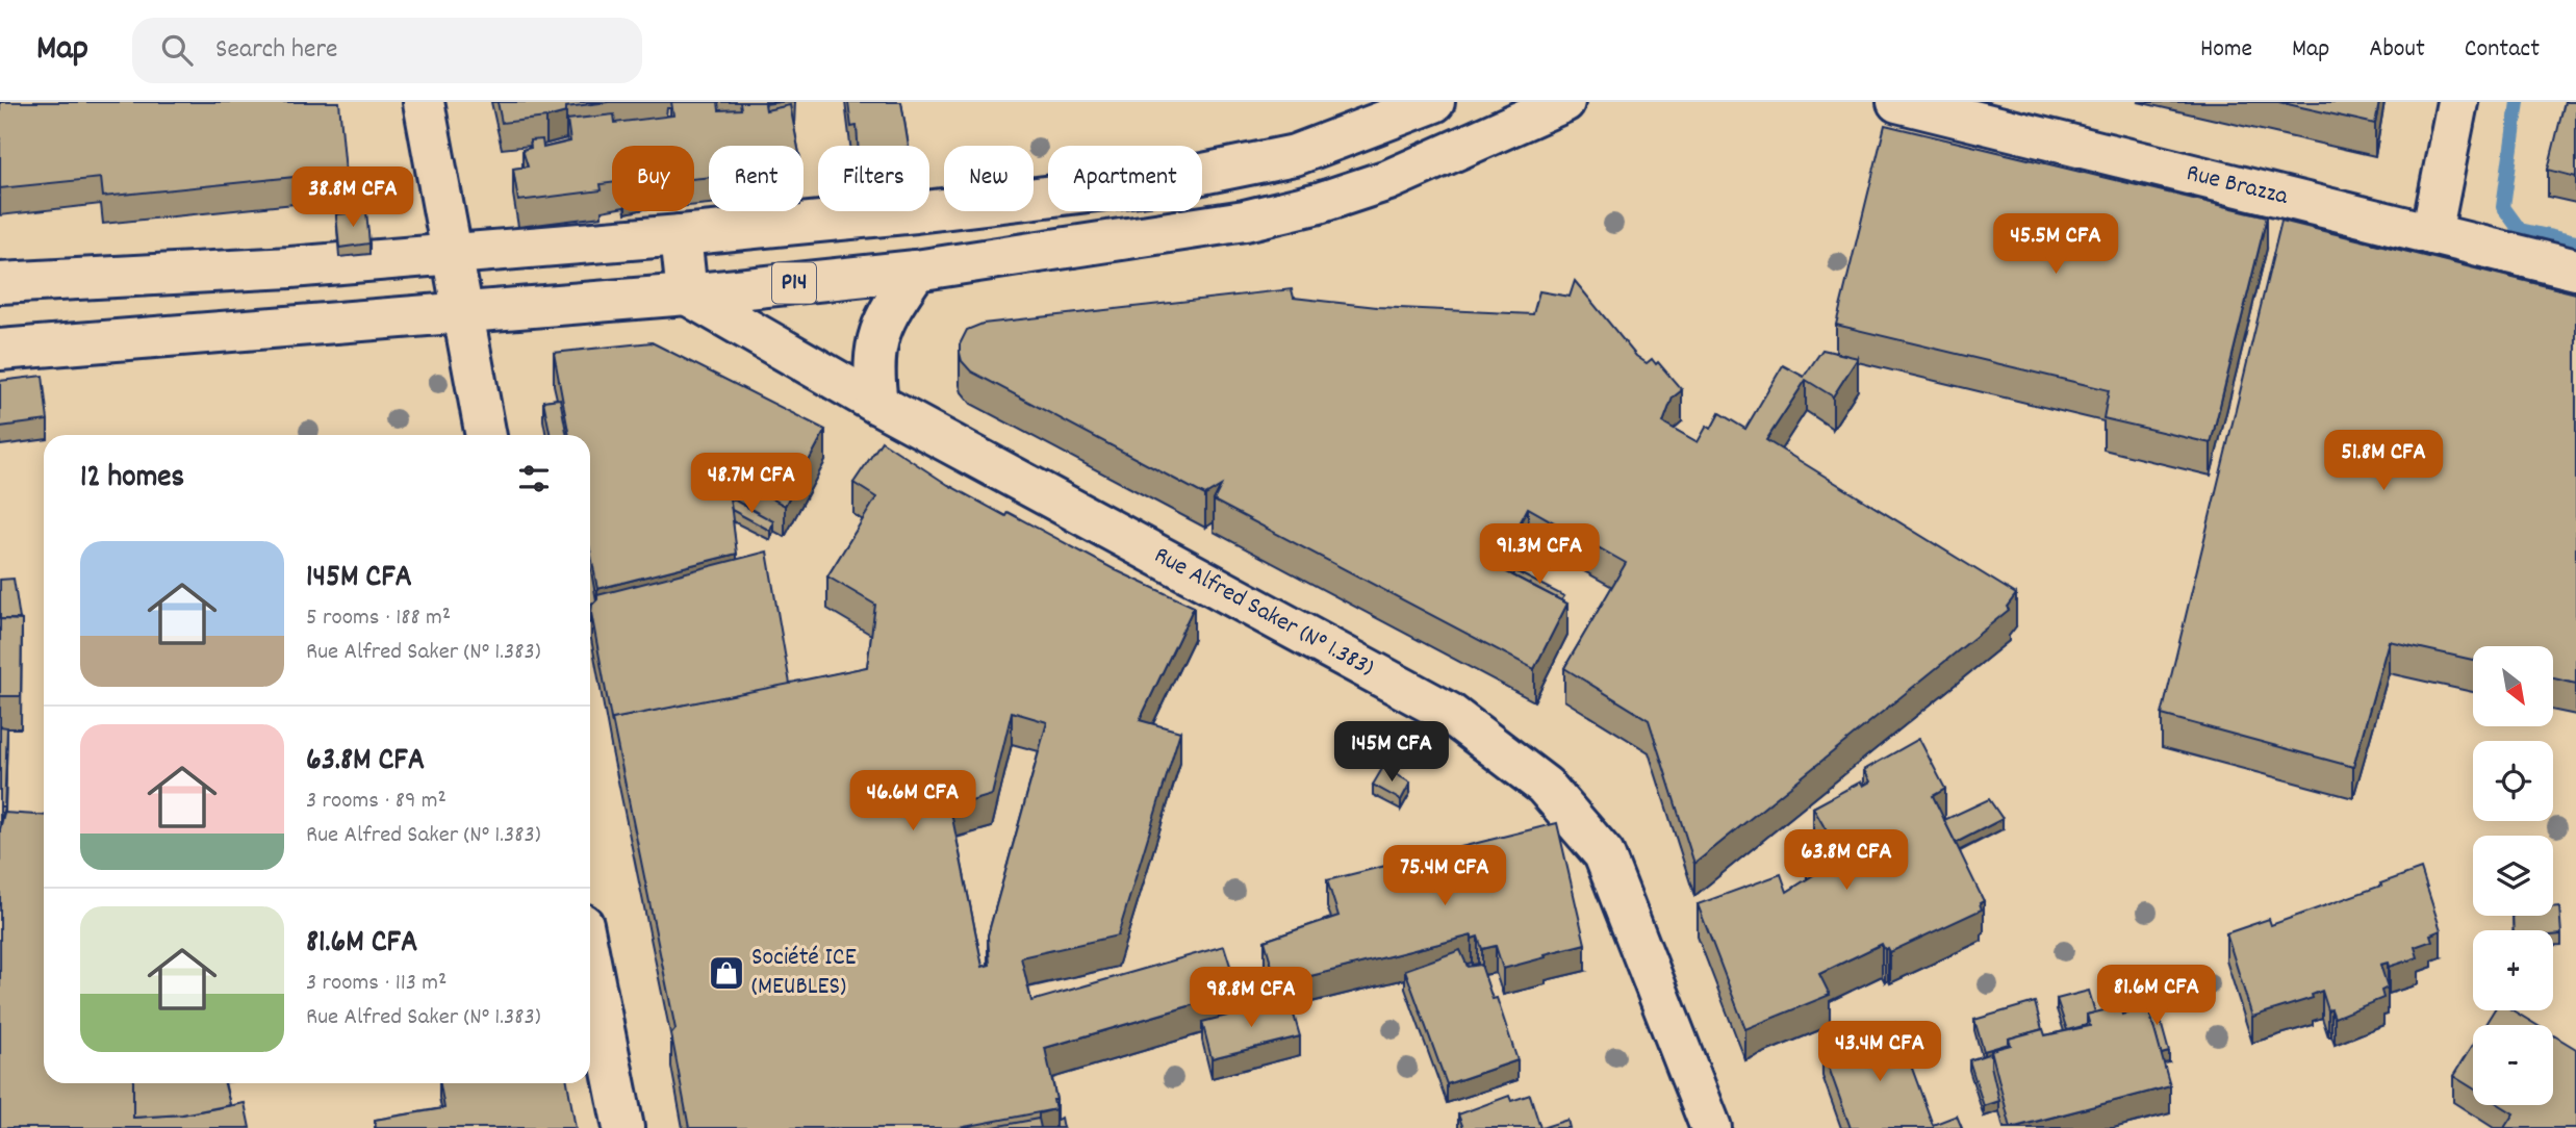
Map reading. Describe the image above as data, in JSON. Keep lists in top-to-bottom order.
{
  "streets": {
    "main road": ["Rue Brazza", "P14", "Rue Alfred Saker (N° 1.383)"]
  },
  "crossings": [
    ["P14", "Rue Alfred Saker (N° 1.383)"]
  ],
  "places": {
    "shop": ["Société ICE (MEUBLES)"]
  },
  "north": "bottom right",
  "page": {
    "header": "Map",
    "search": "Search here",
    "nav": [
      "Home",
      "Map",
      "About",
      "Contact"
    ],
    "chip": [
      "Buy",
      "Rent",
      "Filters",
      "New",
      "Apartment"
    ],
    "price": [
      "38.8M CFA",
      "45.5M CFA",
      "51.8M CFA",
      "48.7M CFA",
      "91.3M CFA",
      "145M CFA",
      "46.6M CFA",
      "63.8M CFA",
      "75.4M CFA",
      "81.6M CFA",
      "98.8M CFA",
      "43.4M CFA"
    ],
    "heading": "12 homes",
    "list": [
      {
        "name": "145M CFA",
        "note": "5 rooms · 188 m² · Rue Alfred Saker (N° 1.383)"
      },
      {
        "name": "63.8M CFA",
        "note": "3 rooms · 89 m² · Rue Alfred Saker (N° 1.383)"
      },
      {
        "name": "81.6M CFA",
        "note": "3 rooms · 113 m² · Rue Alfred Saker (N° 1.383)"
      }
    ],
    "map_buttons": ["+", "−"]
  }
}
